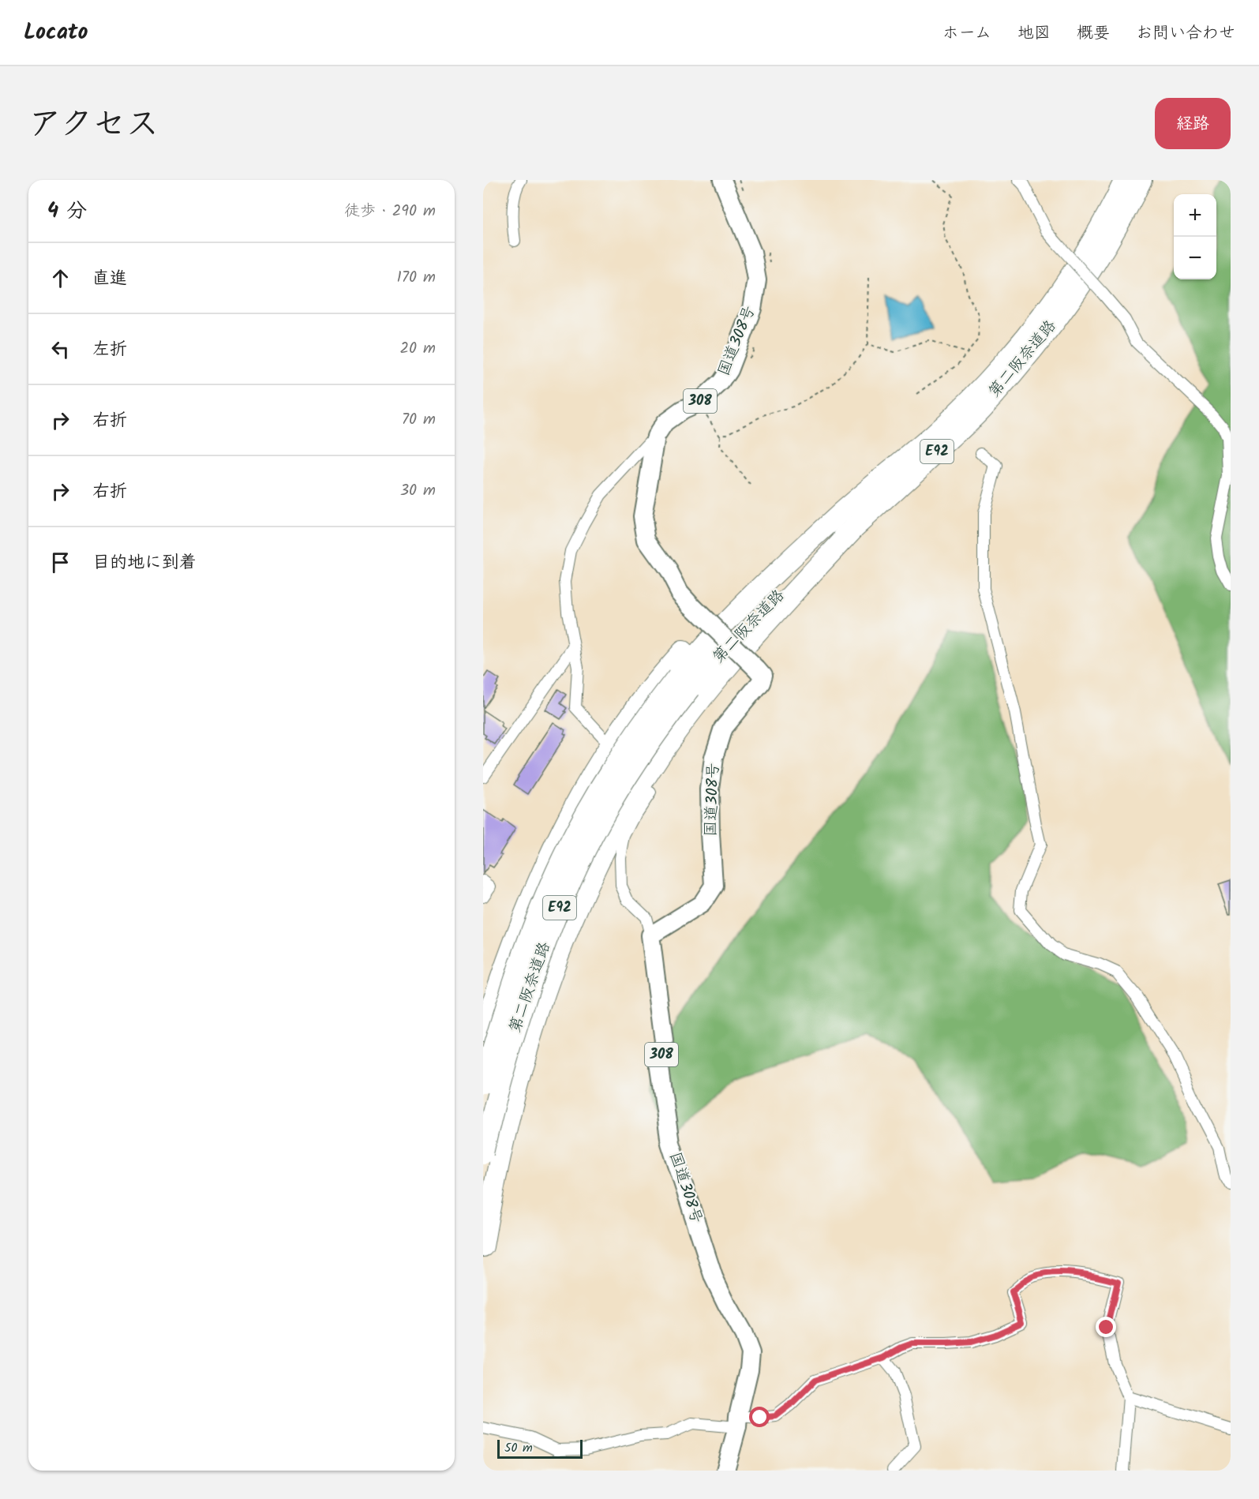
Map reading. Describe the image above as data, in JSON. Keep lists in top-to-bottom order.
{
  "streets": {
    "highway": [
      "国道308号",
      "第二阪奈道路",
      "308",
      "E92"
    ]
  },
  "scale_bar": "50 m",
  "page": {
    "header": "Locato",
    "nav": [
      "ホーム",
      "地図",
      "概要",
      "お問い合わせ"
    ],
    "title": "アクセス",
    "buttons": "経路",
    "heading": ["4 分", "徒歩 · 290 m"],
    "map_buttons": ["+", "−"],
    "list": [
      ["直進", "170 m"],
      ["左折", "20 m"],
      ["右折", "70 m"],
      ["右折", "30 m"],
      "目的地に到着"
    ],
    "scale": "50 m"
  }
}
